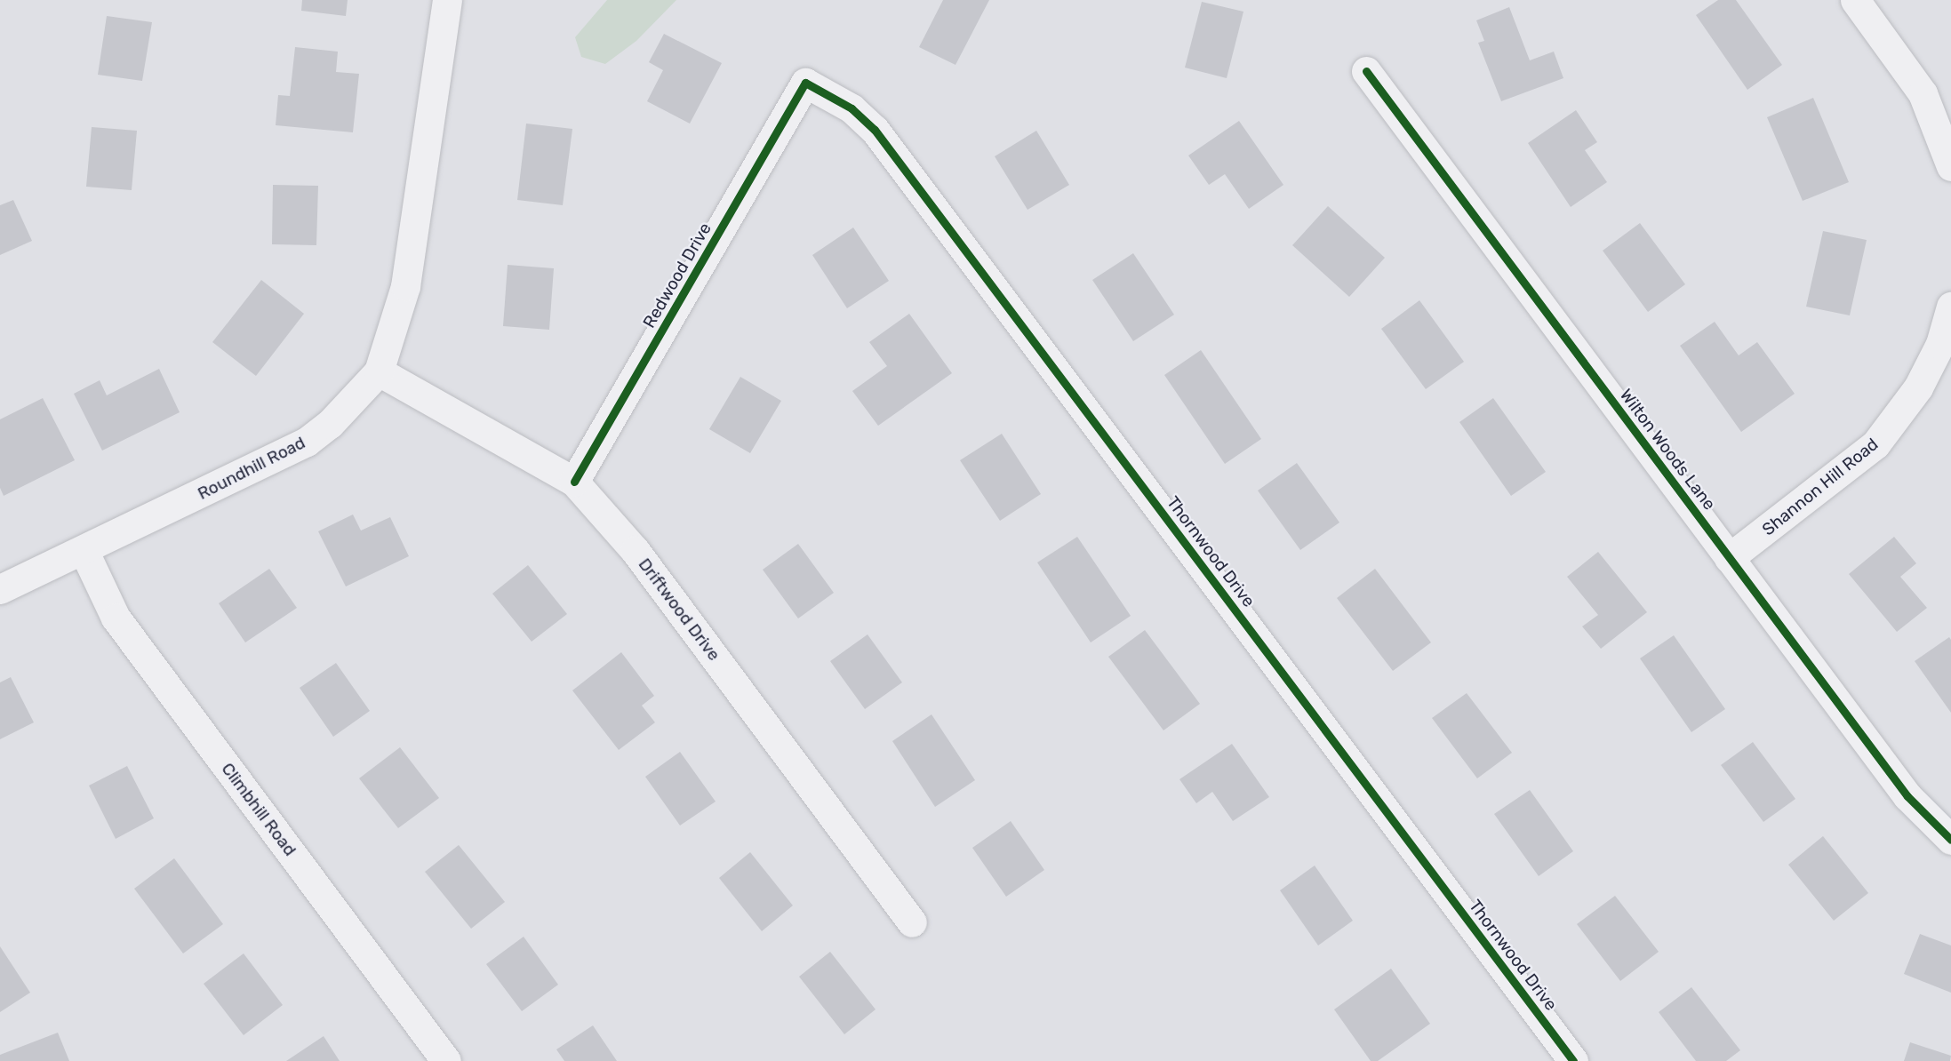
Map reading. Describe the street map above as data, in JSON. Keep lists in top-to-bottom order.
{
  "streets": {
    "street": [
      "Redwood Drive",
      "Wilton Woods Lane",
      "Roundhill Road",
      "Shannon Hill Road",
      "Thornwood Drive",
      "Driftwood Drive",
      "Climbhill Road"
    ]
  },
  "crossings": [
    ["Redwood Drive", "Thornwood Drive"],
    ["Redwood Drive", "Driftwood Drive"],
    ["Wilton Woods Lane", "Shannon Hill Road"],
    ["Roundhill Road", "Driftwood Drive"],
    ["Roundhill Road", "Climbhill Road"]
  ]
}
